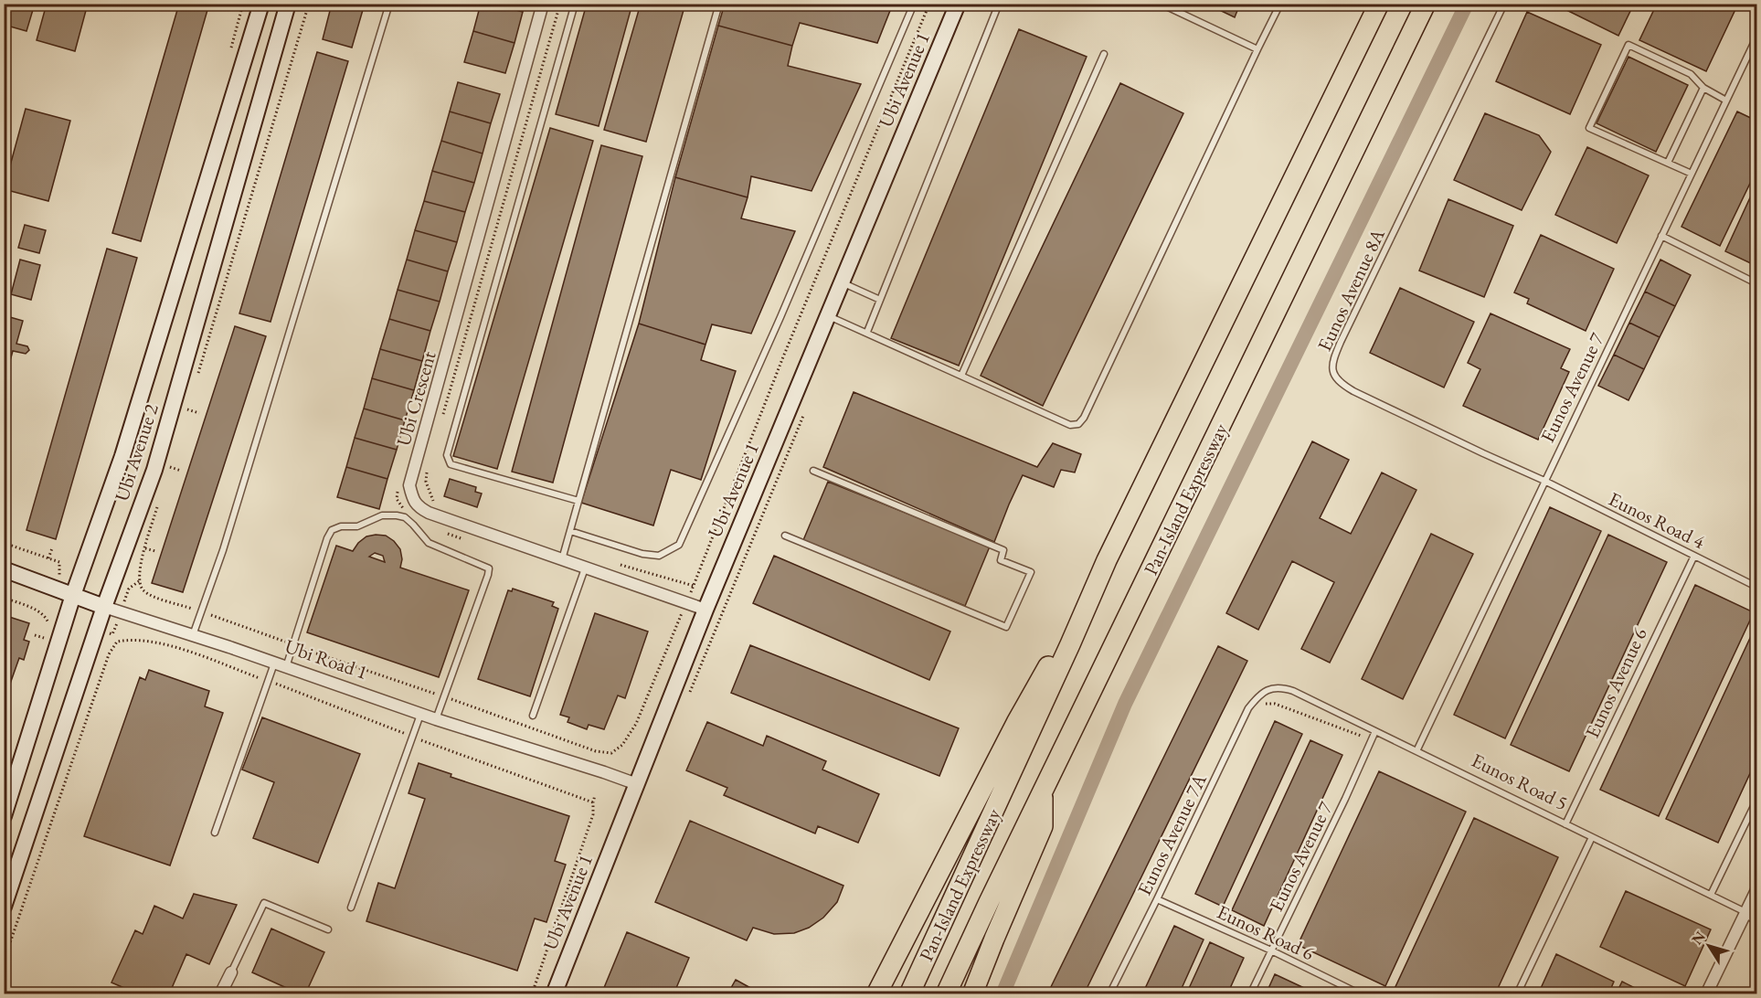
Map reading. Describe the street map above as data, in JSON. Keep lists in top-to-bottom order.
{
  "streets": {
    "highway": ["Pan-Island Expressway"],
    "main road": ["Ubi Avenue 1", "Ubi Avenue 2", "Ubi Road 1"],
    "street": ["Ubi Crescent", "Eunos Road 5"],
    "lane": [
      "Eunos Avenue 8A",
      "Eunos Avenue 7",
      "Eunos Road 4",
      "Eunos Avenue 6",
      "Eunos Avenue 7A",
      "Eunos Road 6"
    ]
  },
  "crossings": [
    ["Ubi Avenue 1", "Ubi Crescent"],
    ["Ubi Avenue 1", "Ubi Road 1"],
    ["Eunos Avenue 8A", "Eunos Avenue 7"],
    ["Eunos Avenue 8A", "Eunos Road 4"],
    ["Eunos Avenue 7", "Eunos Road 4"],
    ["Eunos Avenue 7", "Eunos Road 5"],
    ["Eunos Avenue 7", "Eunos Road 6"],
    ["Ubi Avenue 2", "Ubi Road 1"],
    ["Eunos Road 4", "Eunos Avenue 6"],
    ["Eunos Avenue 6", "Eunos Road 5"],
    ["Eunos Road 5", "Eunos Avenue 7A"],
    ["Eunos Avenue 7A", "Eunos Road 6"]
  ],
  "north": "top left"
}
